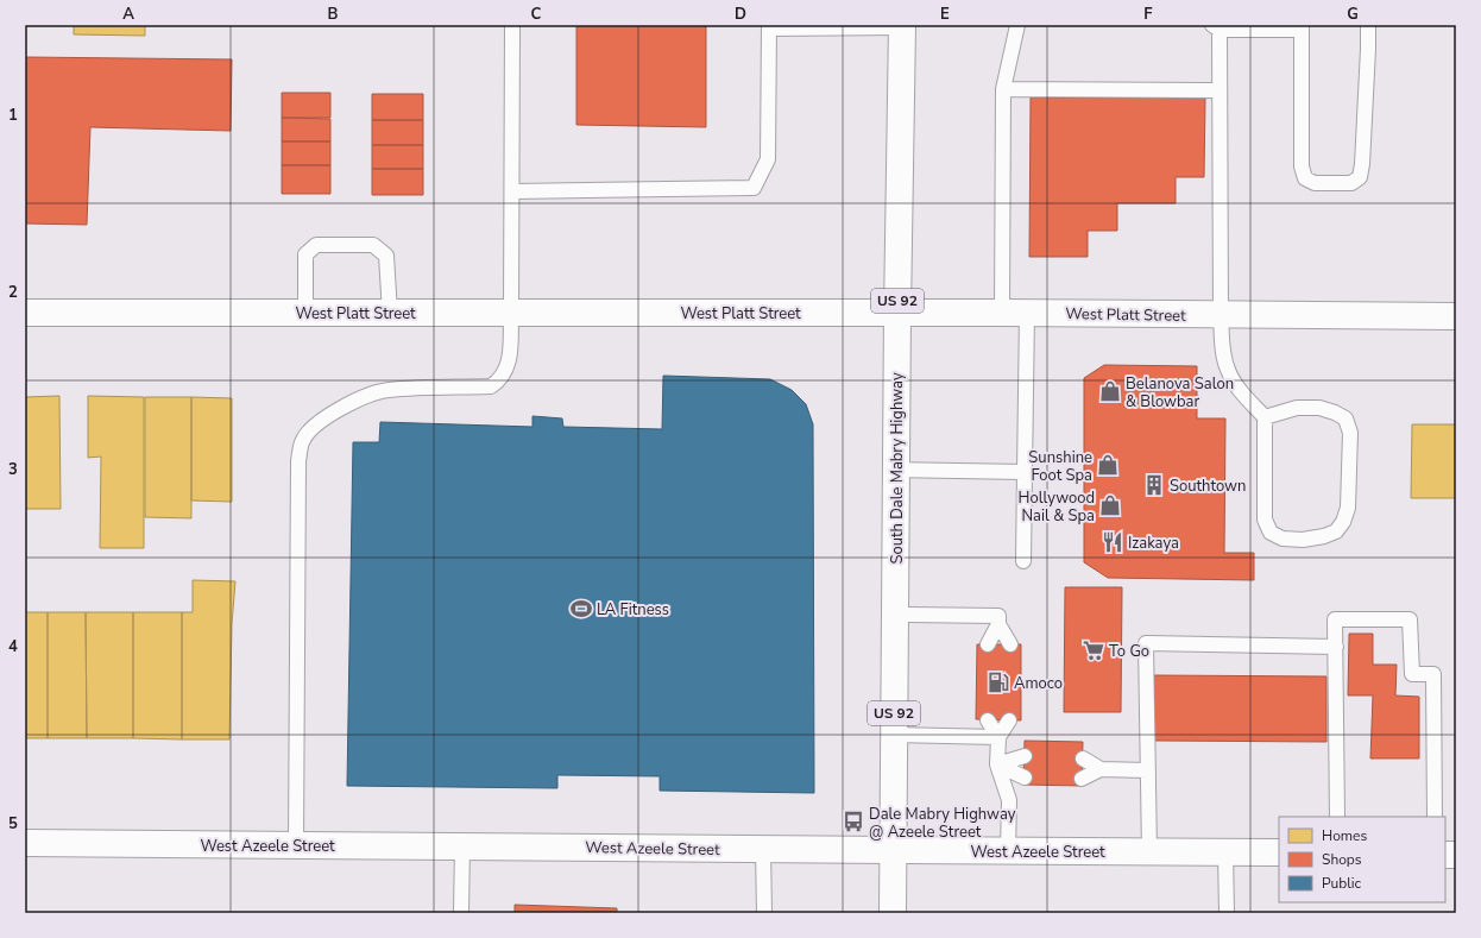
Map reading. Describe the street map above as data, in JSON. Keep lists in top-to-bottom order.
{
  "streets": {
    "street": [
      "US 92",
      "West Platt Street",
      "South Dale Mabry Highway",
      "West Azeele Street"
    ]
  },
  "crossings": [
    ["West Platt Street", "South Dale Mabry Highway"],
    ["South Dale Mabry Highway", "West Azeele Street"]
  ],
  "places": {
    "shop": ["Belanova Salon & Blowbar", "Sunshine Foot Spa", "Hollywood Nail & Spa"],
    "building": ["Southtown"],
    "restaurant": ["Izakaya"],
    "sports": ["LA Fitness"],
    "supermarket": ["To Go"],
    "fuel station": ["Amoco"],
    "bus stop": ["Dale Mabry Highway @ Azeele Street"]
  },
  "legend": ["Homes", "Shops", "Public"],
  "grid": {
    "columns": [
      "A",
      "B",
      "C",
      "D",
      "E",
      "F",
      "G"
    ],
    "rows": [
      "1",
      "2",
      "3",
      "4",
      "5"
    ]
  }
}
